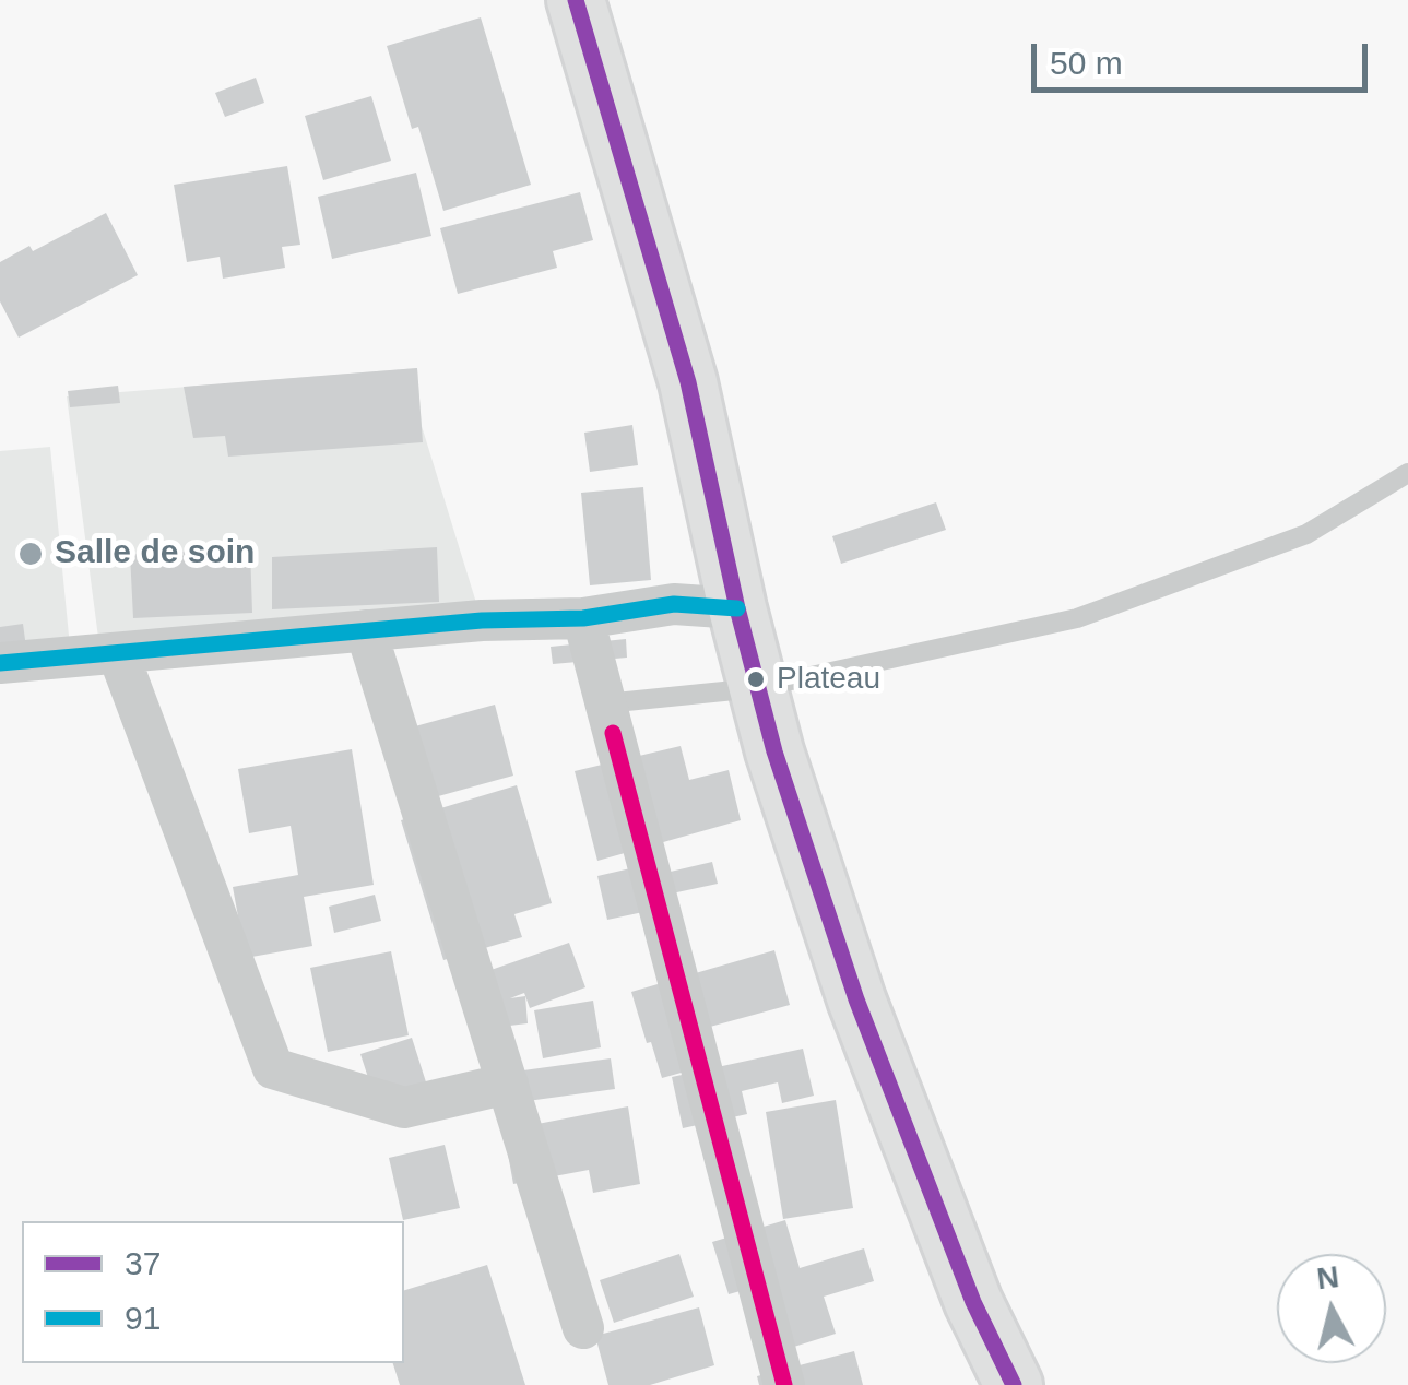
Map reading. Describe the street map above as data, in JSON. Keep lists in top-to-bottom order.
{
  "places": ["Salle de soin", "Plateau"],
  "lines": ["transit line 37", "transit line 91"],
  "legend": ["37", "91"],
  "scale_bar": "50 m",
  "north": "top"
}
